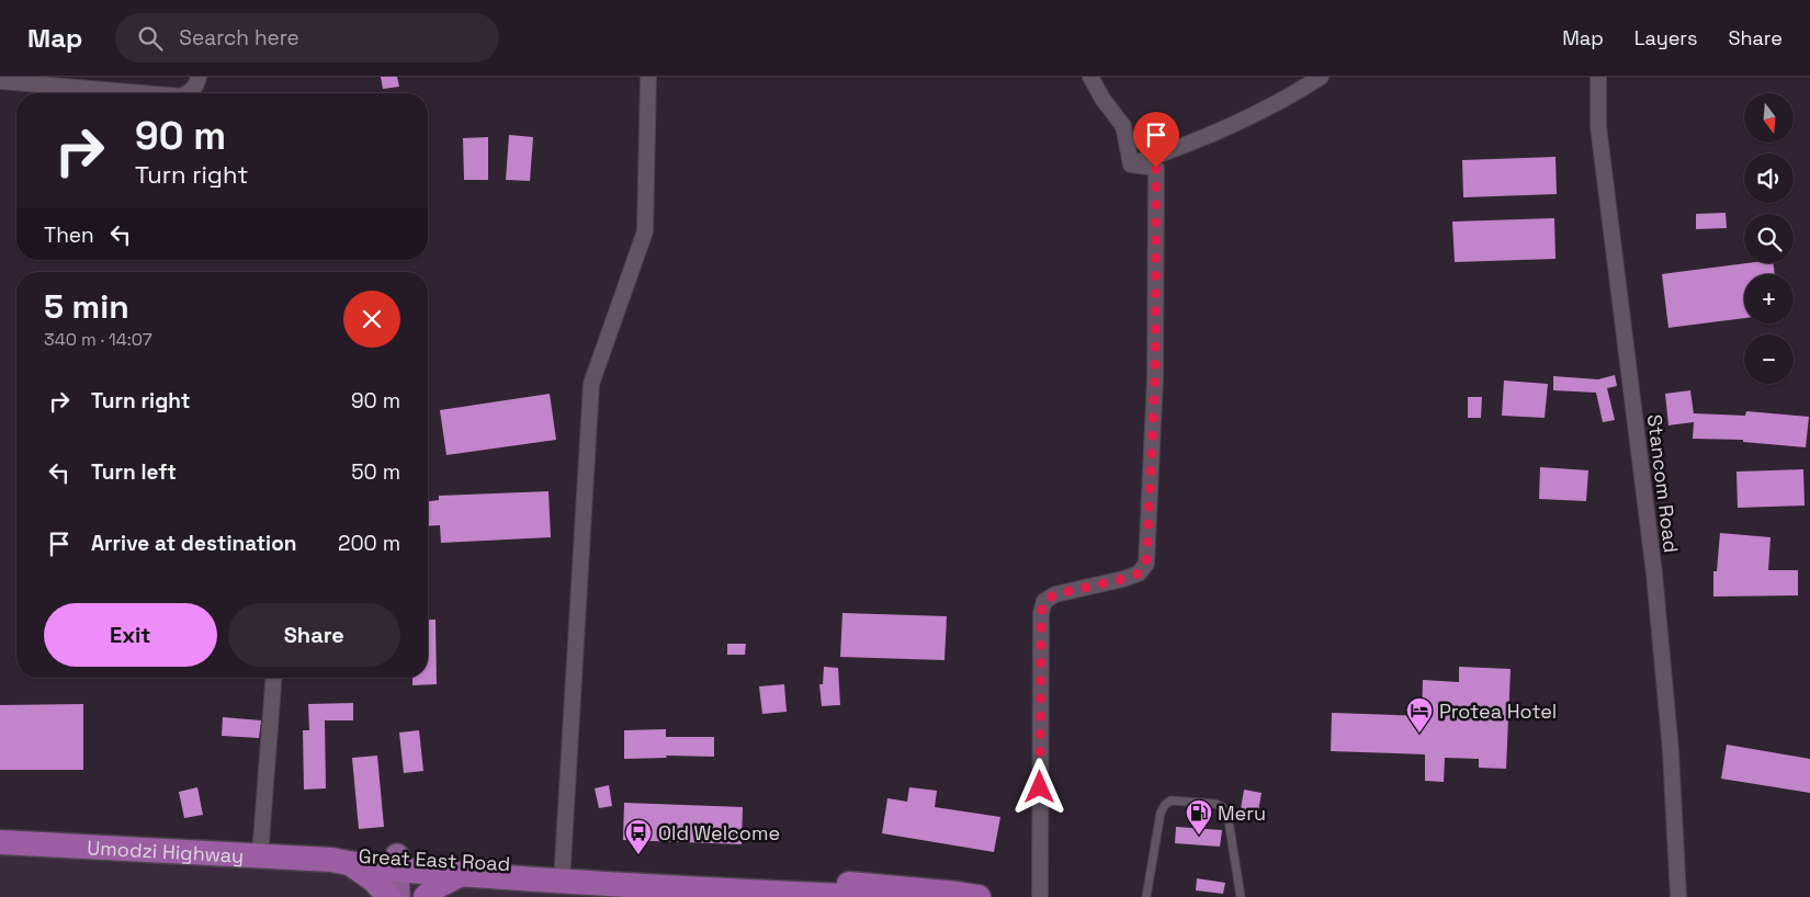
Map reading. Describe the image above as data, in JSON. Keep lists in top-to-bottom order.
{
  "streets": {
    "highway": ["Umodzi Highway", "Great East Road"],
    "street": ["Stancom Road"]
  },
  "crossings": [
    ["Umodzi Highway", "Great East Road"]
  ],
  "places": {
    "hotel": ["Protea Hotel"],
    "fuel station": ["Meru"],
    "bus stop": ["Old Welcome"]
  },
  "north": "bottom",
  "page": {
    "header": "Map",
    "search": "Search here",
    "nav": ["Map", "Layers", "Share"],
    "map_buttons": ["+", "−"],
    "turn": ["90 m", "Turn right"],
    "then": "Then",
    "heading": ["5 min", "340 m · 14:07"],
    "list": [
      {
        "name": "Turn right",
        "value": "90 m"
      },
      {
        "name": "Turn left",
        "value": "50 m"
      },
      {
        "name": "Arrive at destination",
        "value": "200 m"
      }
    ],
    "buttons": ["Exit", "Share"]
  }
}
